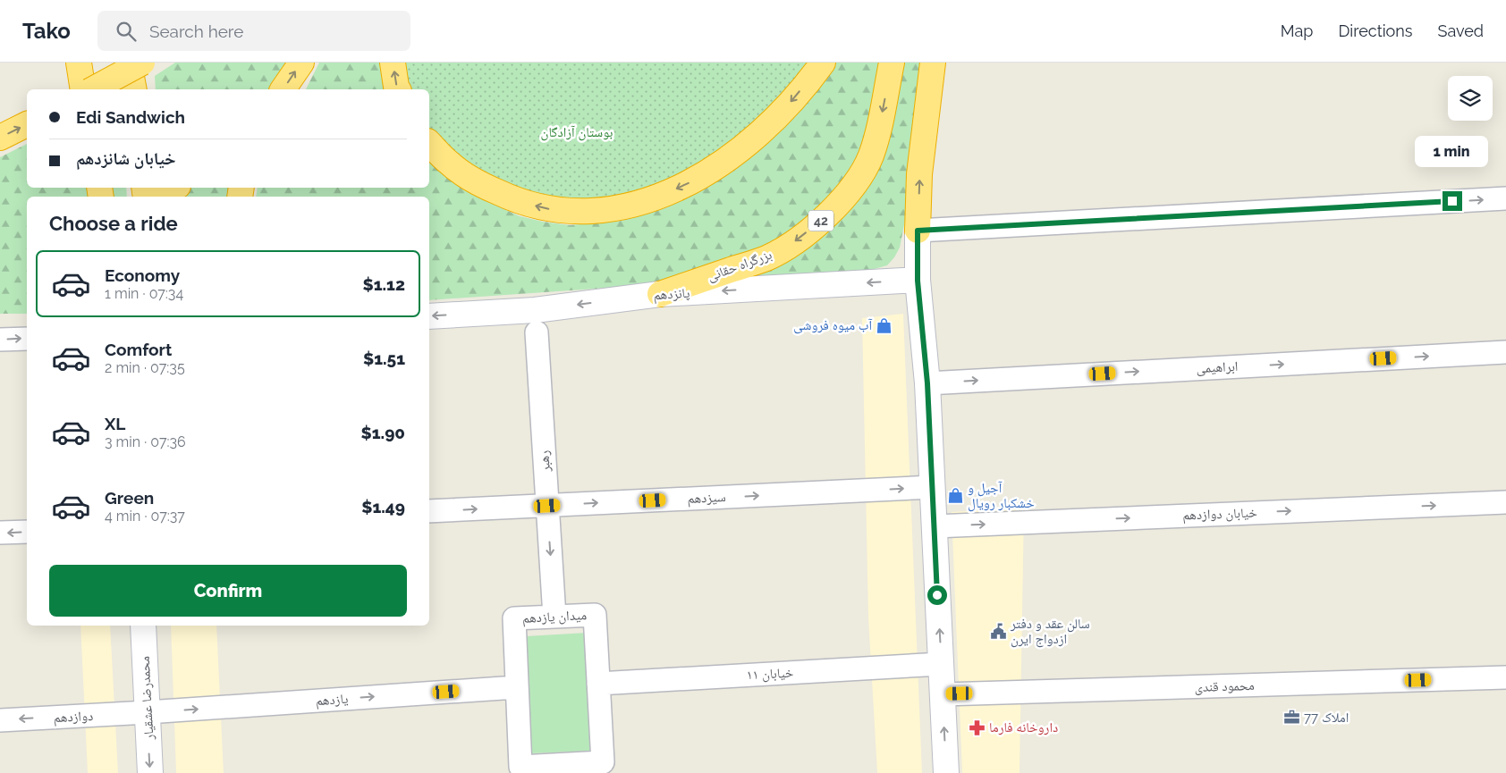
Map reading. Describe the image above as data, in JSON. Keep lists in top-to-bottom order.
{
  "streets": {
    "highway": ["42", "بزرگراه حقانی"],
    "main road": ["پانزدهم", "محمدرضا عشقیار"],
    "street": [
      "ابراهیمی",
      "رهبر",
      "سیزدهم",
      "خیابان دوازدهم",
      "میدان یازدهم",
      "خیابان ۱۱",
      "محمود قندی",
      "یازدهم",
      "دوازدهم"
    ]
  },
  "crossings": [
    ["بزرگراه حقانی", "پانزدهم"],
    ["رهبر", "سیزدهم"],
    ["رهبر", "میدان یازدهم"],
    ["میدان یازدهم", "خیابان ۱۱"],
    ["میدان یازدهم", "یازدهم"],
    ["محمدرضا عشقیار", "یازدهم"],
    ["محمدرضا عشقیار", "دوازدهم"],
    ["یازدهم", "دوازدهم"]
  ],
  "one_way": [
    "بزرگراه حقانی",
    "پانزدهم",
    "رهبر",
    "سیزدهم",
    "خیابان دوازدهم",
    "محمدرضا عشقیار",
    "یازدهم",
    "دوازدهم"
  ],
  "parks": ["بوستان آزادگان"],
  "places": {
    "shop": ["آب میوه فروشی", "آجیل و خشکبار رویال"],
    "public building": ["سالن عقد و دفتر ازدواج ایرن"],
    "office": ["املاک 77"],
    "pharmacy": ["داروخانه فارما"]
  },
  "page": {
    "header": "Tako",
    "search": "Search here",
    "nav": ["Map", "Directions", "Saved"],
    "banner": ["Edi Sandwich", "خیابان شانزدهم"],
    "bubble": "1 min",
    "heading": "Choose a ride",
    "list": [
      {
        "name": "Economy",
        "note": "1 min · 07:34",
        "value": "$1.12"
      },
      {
        "name": "Comfort",
        "note": "2 min · 07:35",
        "value": "$1.51"
      },
      {
        "name": "XL",
        "note": "3 min · 07:36",
        "value": "$1.90"
      },
      {
        "name": "Green",
        "note": "4 min · 07:37",
        "value": "$1.49"
      }
    ],
    "buttons": "Confirm"
  }
}
